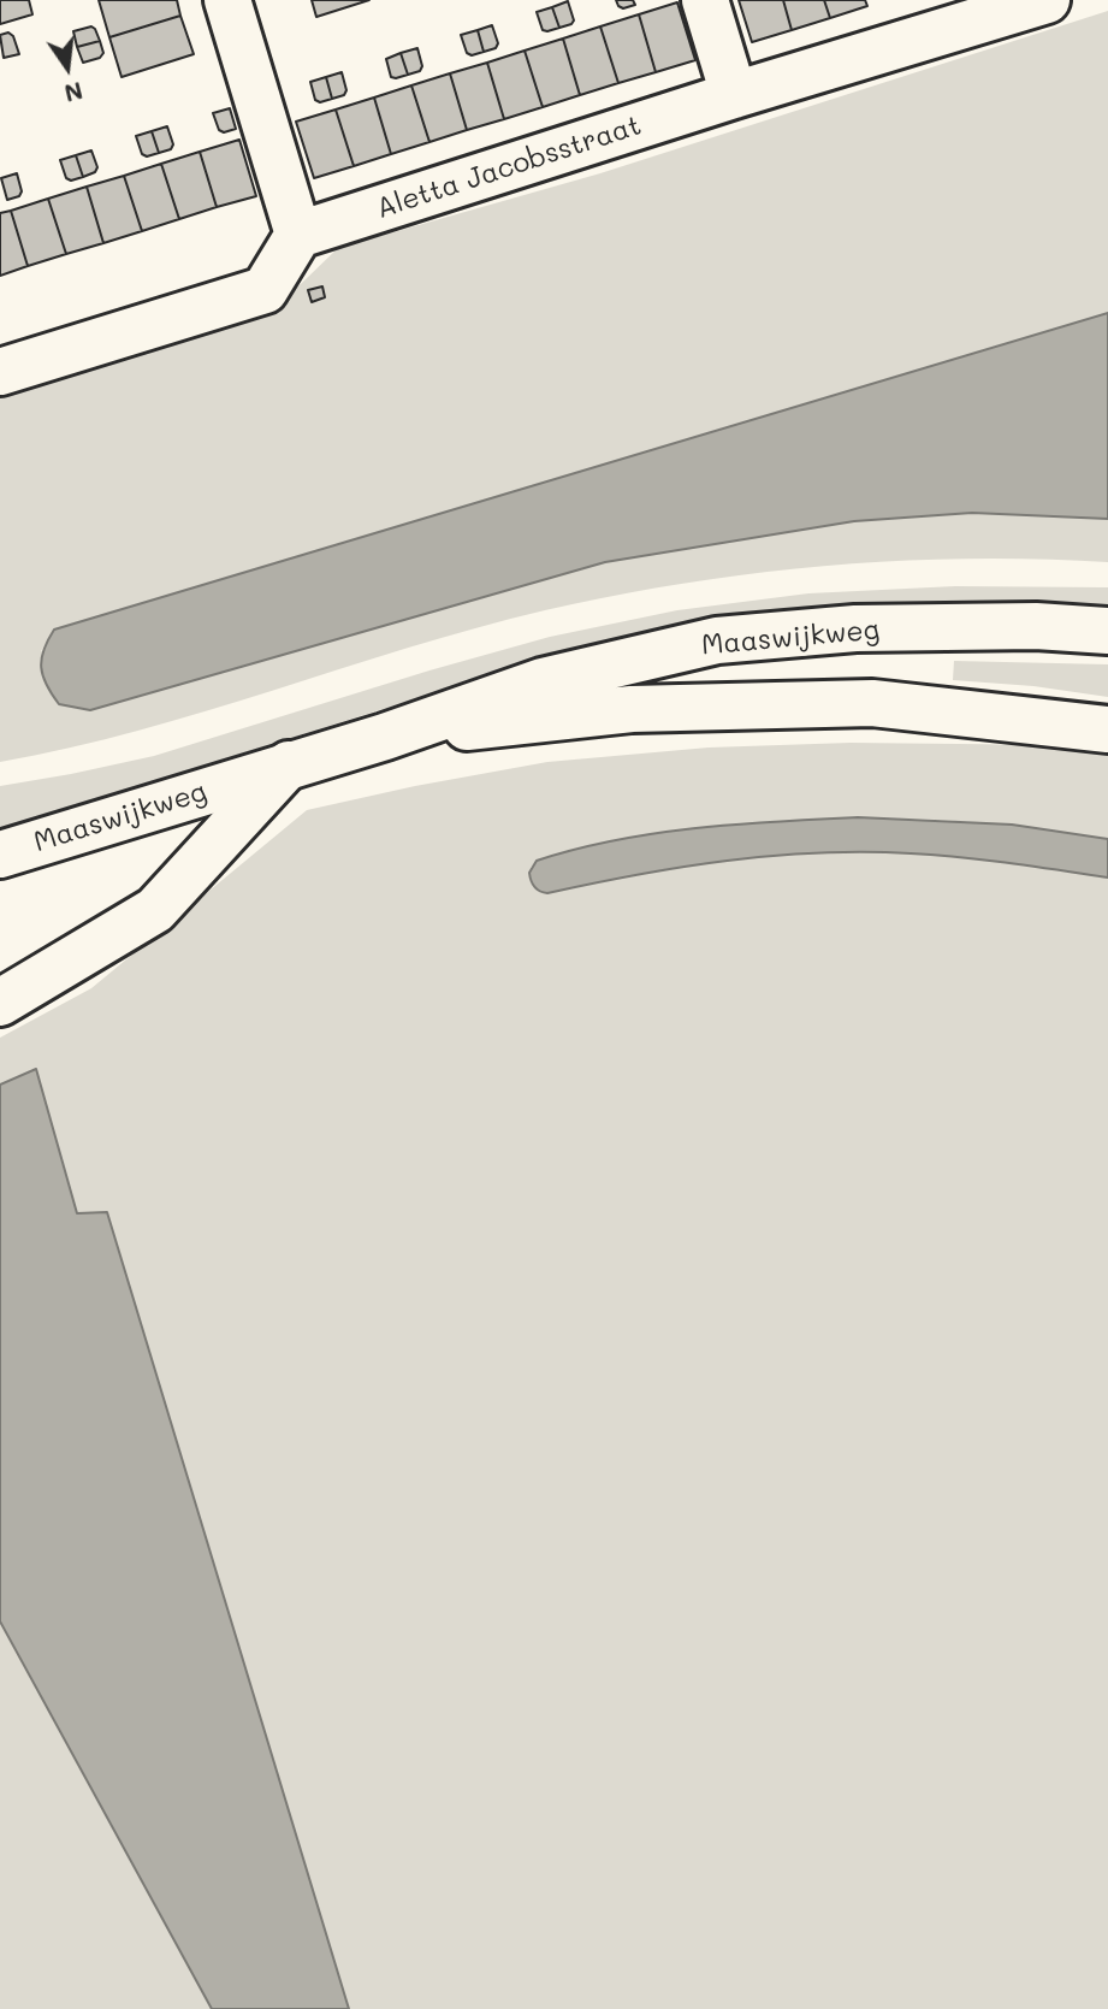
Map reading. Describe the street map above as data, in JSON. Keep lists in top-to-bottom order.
{
  "streets": {
    "street": ["Aletta Jacobsstraat", "Maaswijkweg"]
  },
  "north": "bottom"
}
